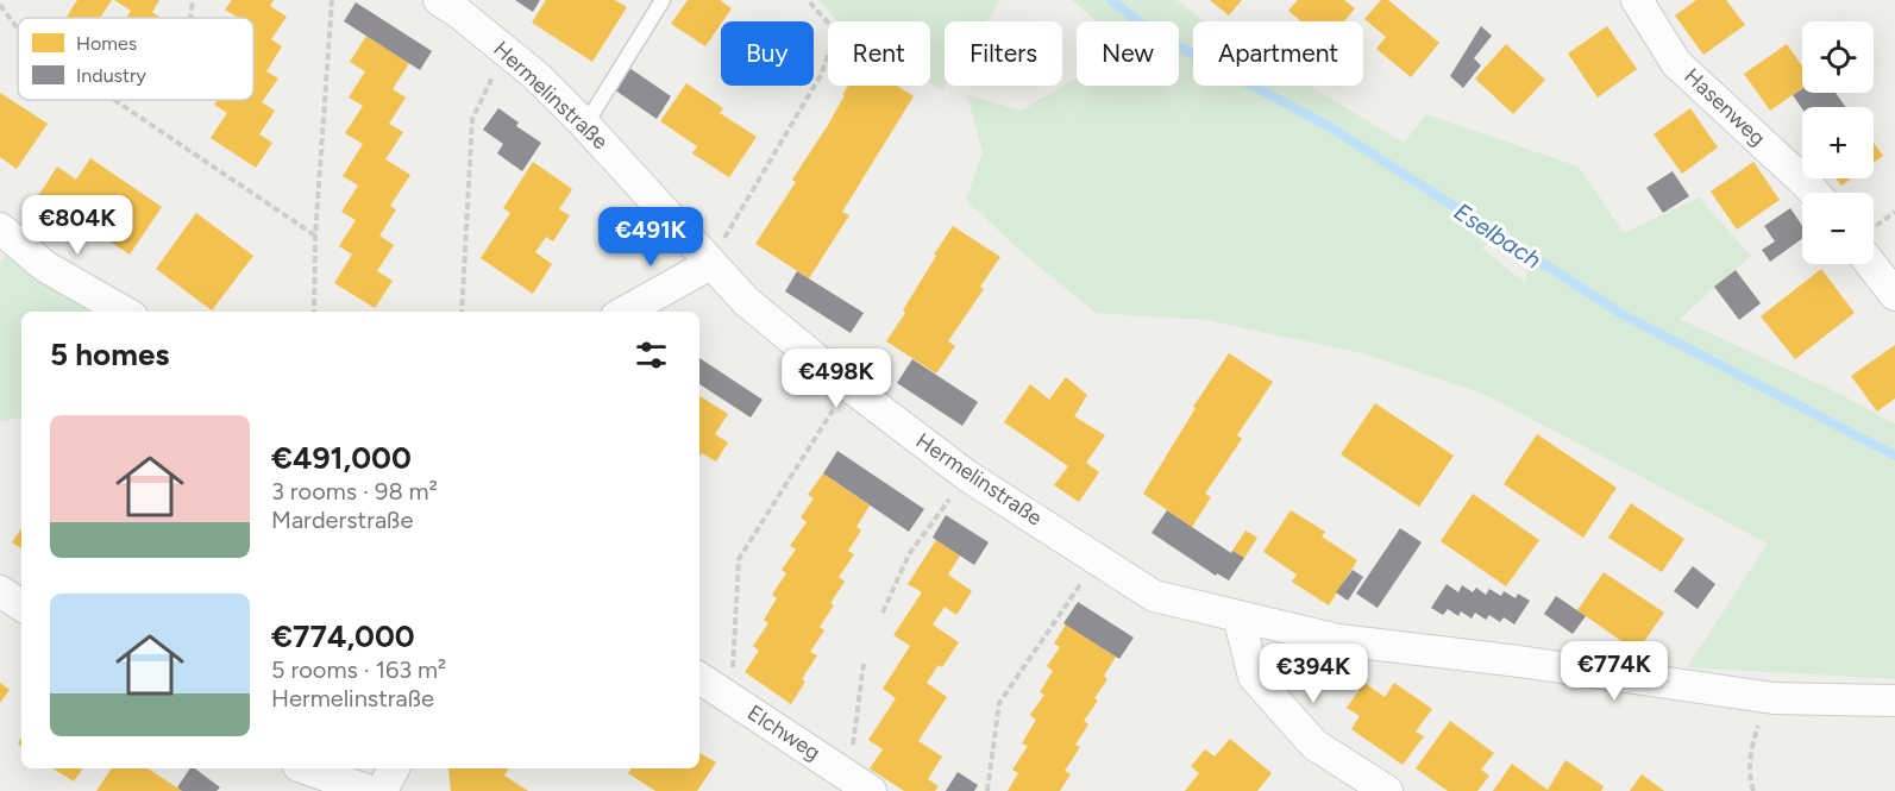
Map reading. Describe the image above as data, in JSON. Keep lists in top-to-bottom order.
{
  "streets": {
    "street": ["Hermelinstraße", "Hasenweg", "Elchweg"]
  },
  "water": ["Eselbach"],
  "legend": ["Homes", "Industry"],
  "page": {
    "map_buttons": ["+", "−"],
    "chip": [
      "Buy",
      "Rent",
      "Filters",
      "New",
      "Apartment"
    ],
    "price": [
      "€804K",
      "€491K",
      "€498K",
      "€774K",
      "€394K"
    ],
    "heading": "5 homes",
    "list": [
      {
        "name": "€491,000",
        "note": "3 rooms · 98 m² · Marderstraße"
      },
      {
        "name": "€774,000",
        "note": "5 rooms · 163 m² · Hermelinstraße"
      }
    ]
  }
}
